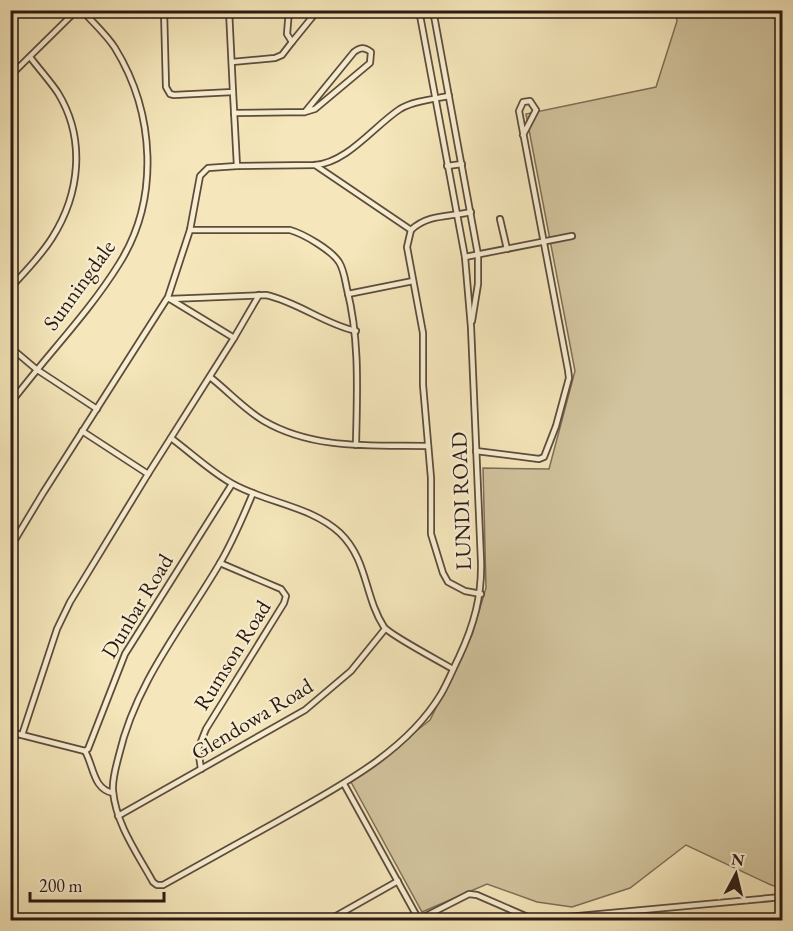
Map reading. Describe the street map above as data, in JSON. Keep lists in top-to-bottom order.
{
  "streets": {
    "street": [
      "Sunningdale",
      "LUNDI ROAD",
      "Dunbar Road",
      "Rumson Road",
      "Glendowa Road"
    ]
  },
  "crossings": [
    ["LUNDI ROAD", "Glendowa Road"],
    ["Rumson Road", "Glendowa Road"]
  ],
  "scale_bar": "200 m",
  "north": "top"
}
